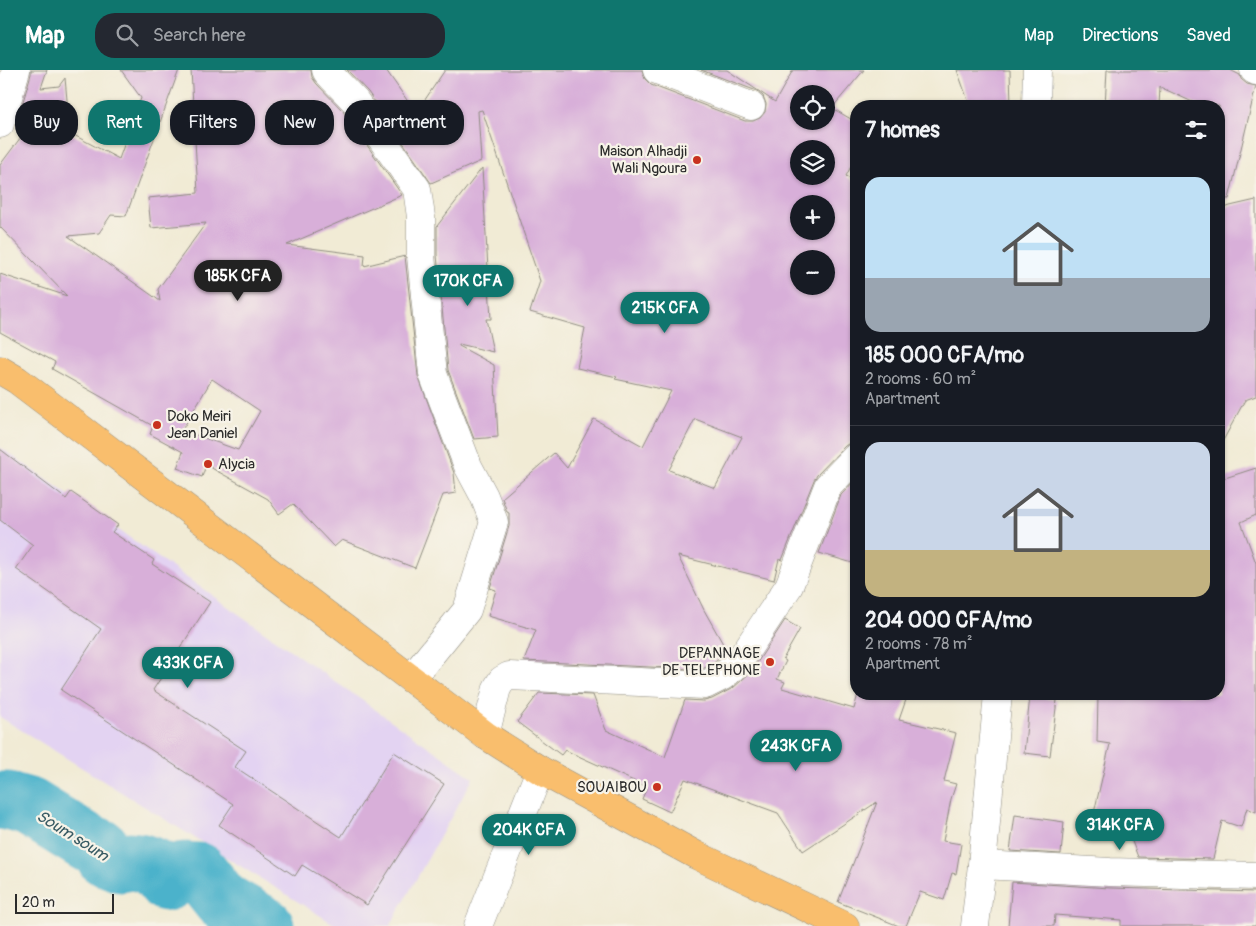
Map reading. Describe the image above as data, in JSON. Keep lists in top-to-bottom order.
{
  "water": ["Soum soum"],
  "places": [
    "Maison Alhadji Wali Ngoura",
    "Doko Meiri Jean Daniel",
    "Alycia",
    "DEPANNAGE DE TELEPHONE",
    "SOUAIBOU"
  ],
  "scale_bar": "20 m",
  "page": {
    "header": "Map",
    "search": "Search here",
    "nav": ["Map", "Directions", "Saved"],
    "map_buttons": ["+", "−"],
    "chip": [
      "Buy",
      "Rent",
      "Filters",
      "New",
      "Apartment"
    ],
    "heading": "7 homes",
    "list": [
      {
        "name": "185 000 CFA/mo",
        "note": "2 rooms · 60 m² · Apartment"
      },
      {
        "name": "204 000 CFA/mo",
        "note": "2 rooms · 78 m² · Apartment"
      }
    ],
    "price": [
      "185K CFA",
      "170K CFA",
      "215K CFA",
      "433K CFA",
      "243K CFA",
      "314K CFA",
      "204K CFA"
    ],
    "scale": "20 m"
  }
}
